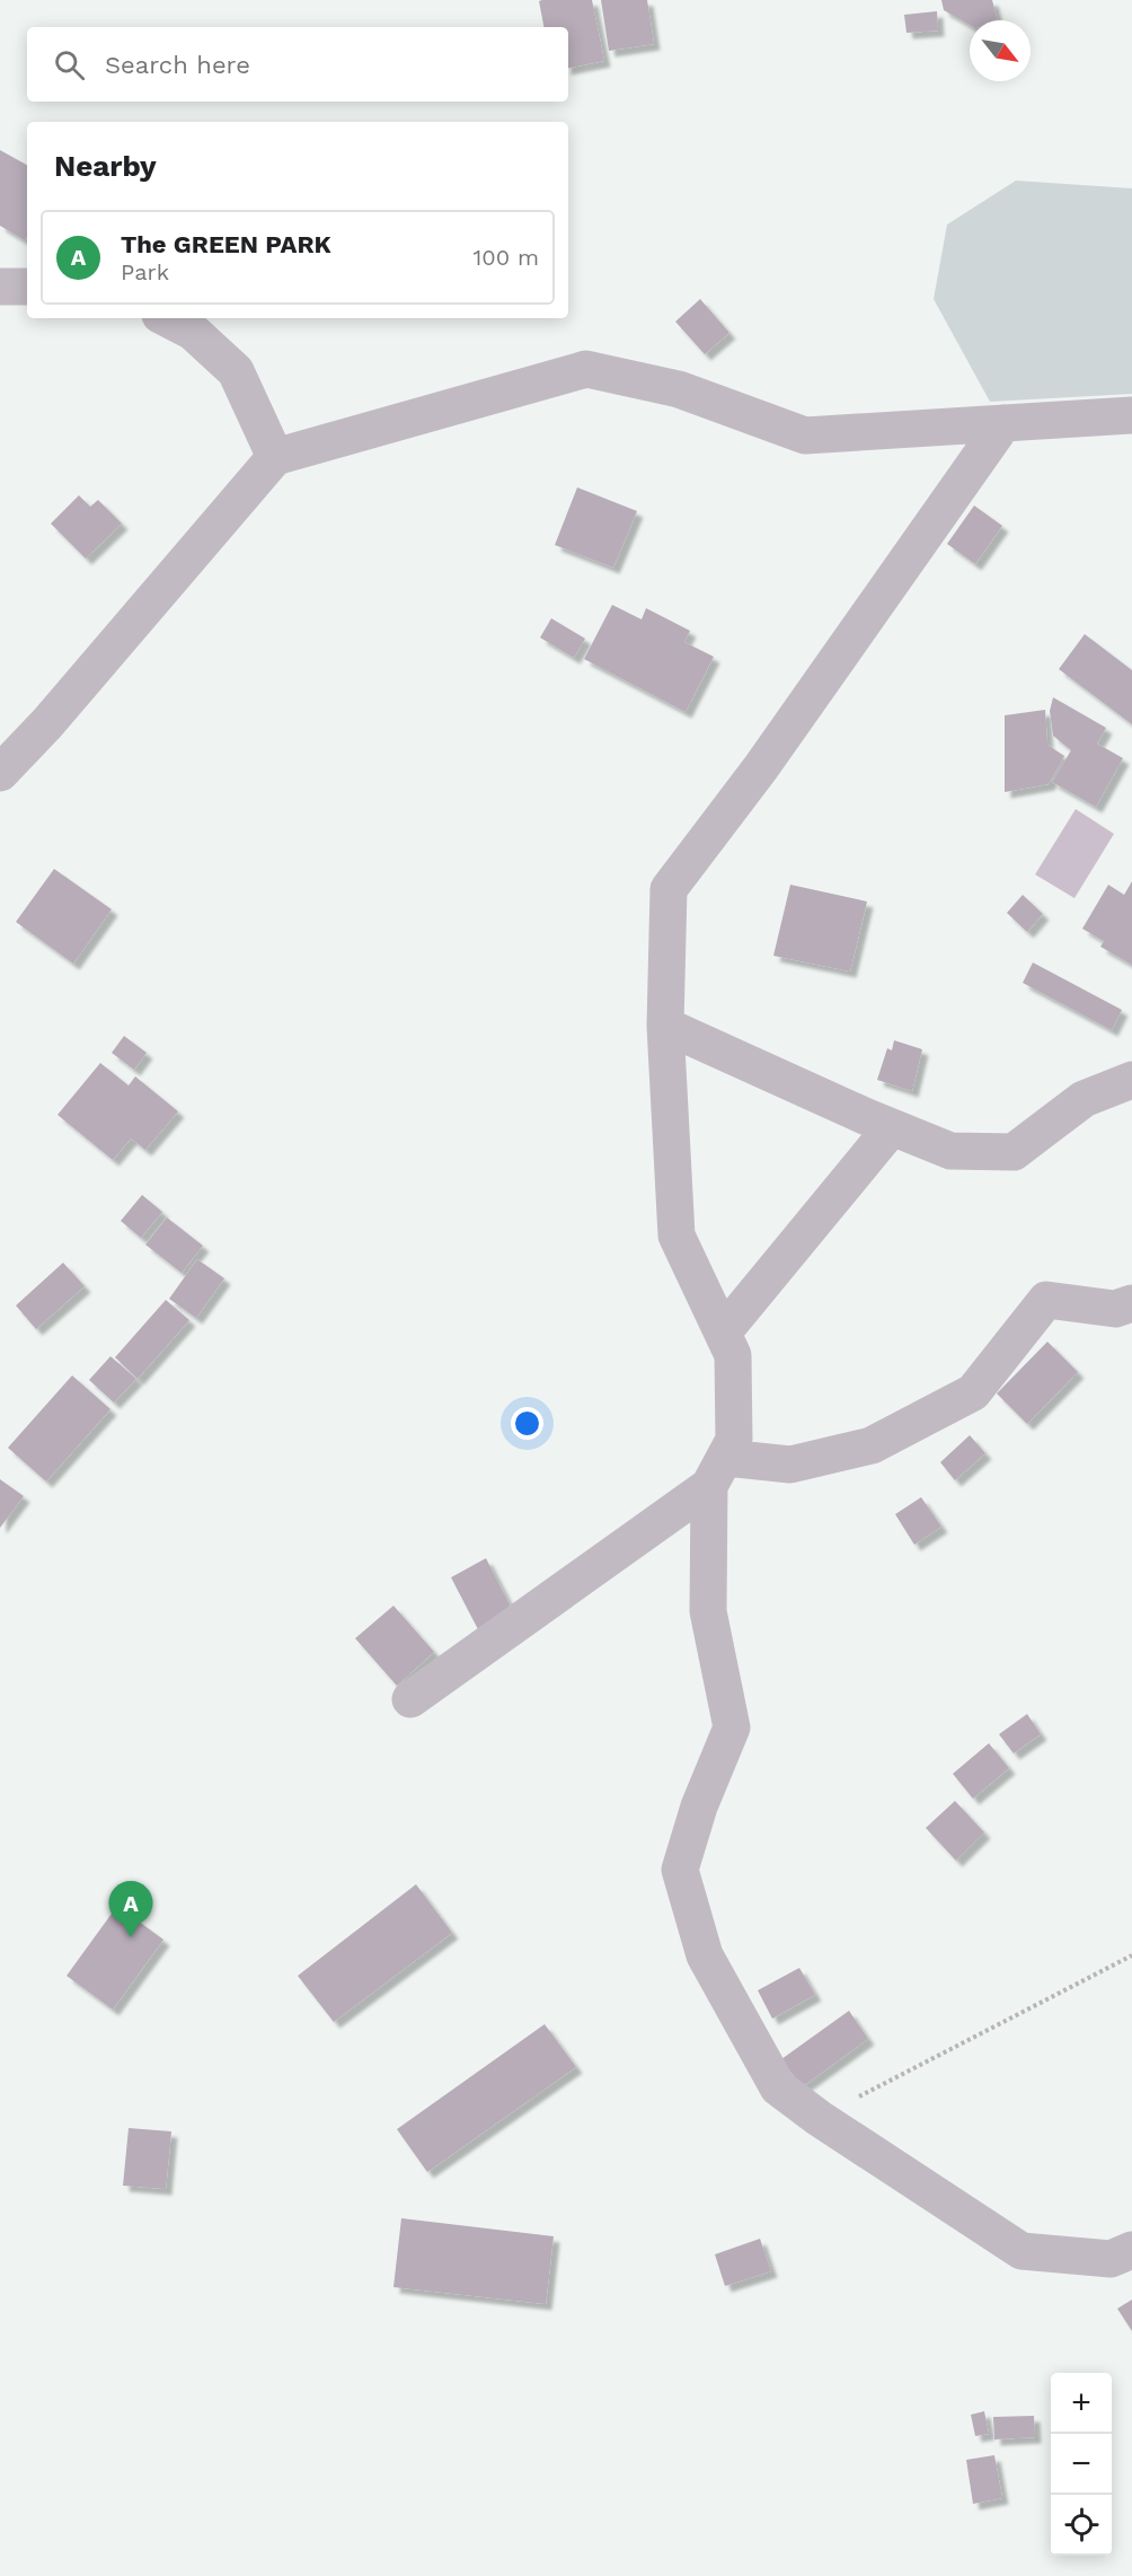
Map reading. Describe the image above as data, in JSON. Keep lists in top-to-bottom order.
{
  "north": "bottom right",
  "page": {
    "search": "Search here",
    "heading": "Nearby",
    "list": [
      {
        "mark": "A",
        "name": "The GREEN PARK",
        "note": "Park",
        "value": "100 m"
      }
    ],
    "pins": "A",
    "map_buttons": ["+", "−"]
  }
}
